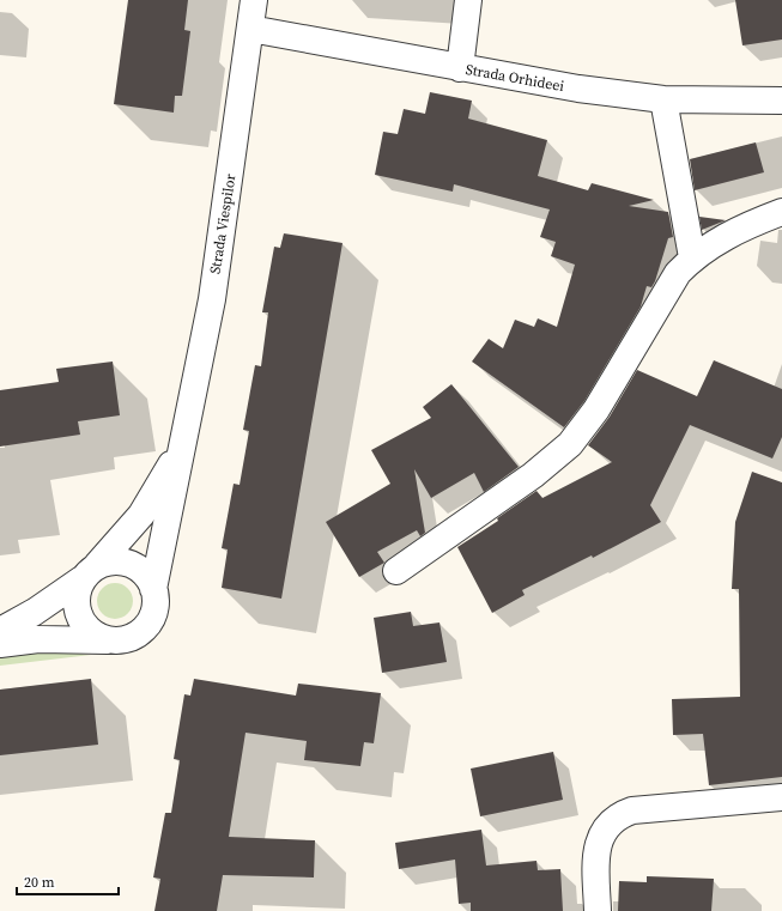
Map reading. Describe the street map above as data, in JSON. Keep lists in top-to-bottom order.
{
  "streets": {
    "street": ["Strada Orhideei", "Strada Viespilor"]
  },
  "crossings": [
    ["Strada Orhideei", "Strada Viespilor"]
  ],
  "scale_bar": "20 m"
}
